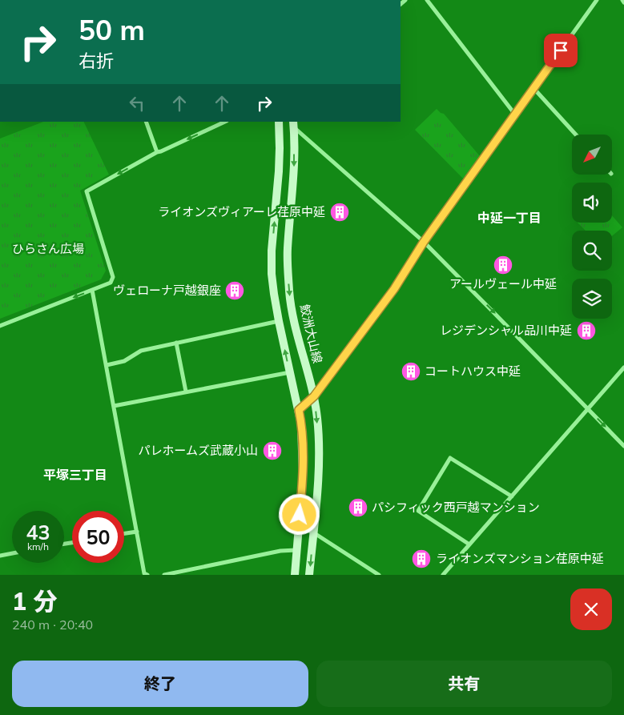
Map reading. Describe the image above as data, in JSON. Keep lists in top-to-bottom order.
{
  "streets": {
    "main road": ["鮫洲大山線"]
  },
  "districts": ["中延一丁目", "平塚三丁目"],
  "parks": ["ひらさん広場"],
  "places": {
    "building": [
      "ライオンズヴィアーレ荏原中延",
      "アールヴェール中延",
      "ヴェローナ戸越銀座",
      "レジデンシャル品川中延",
      "コートハウス中延",
      "パレホームズ武蔵小山",
      "パシフィック西戸越マンション",
      "ライオンズマンション荏原中延"
    ]
  },
  "north": "bottom left",
  "page": {
    "turn": ["50 m", "右折"],
    "speed": "43 km/h",
    "limit": "50",
    "heading": ["1 分", "240 m · 20:40"],
    "buttons": ["終了", "共有"]
  }
}
